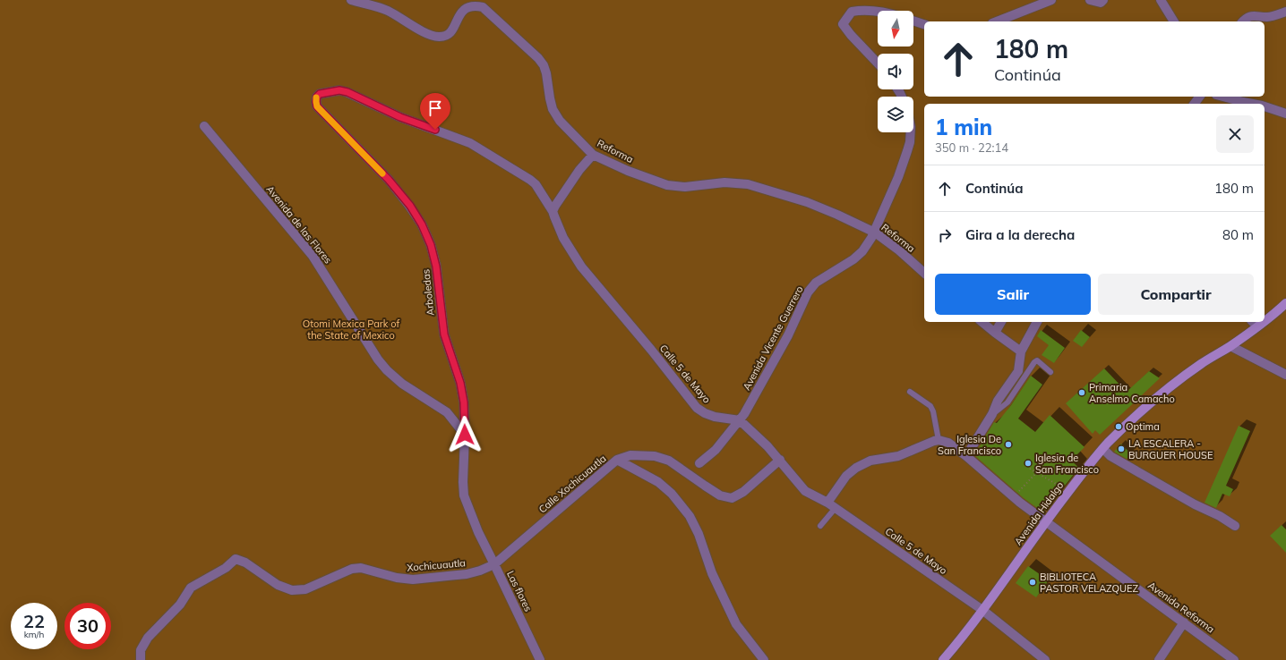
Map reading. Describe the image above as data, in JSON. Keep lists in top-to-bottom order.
{
  "streets": {
    "main road": ["Avenida Hidalgo"],
    "street": [
      "Reforma",
      "Avenida de las Flores",
      "Arboledas",
      "Avenida Vicente Guerrero",
      "Calle 5 de Mayo",
      "Calle Xochicuautla",
      "Xochicuautla",
      "Las flores",
      "Avenida Reforma"
    ]
  },
  "crossings": [
    ["Reforma", "Avenida Vicente Guerrero"],
    ["Avenida de las Flores", "Arboledas"],
    ["Avenida de las Flores", "Las flores"],
    ["Arboledas", "Calle 5 de Mayo"],
    ["Arboledas", "Las flores"],
    ["Avenida Vicente Guerrero", "Calle 5 de Mayo"],
    ["Calle 5 de Mayo", "Calle Xochicuautla"],
    ["Calle 5 de Mayo", "Avenida Hidalgo"],
    ["Calle Xochicuautla", "Xochicuautla"],
    ["Calle Xochicuautla", "Las flores"],
    ["Avenida Hidalgo", "Avenida Reforma"],
    ["Xochicuautla", "Las flores"]
  ],
  "parks": ["Otomi Mexica Park of the State of Mexico"],
  "places": [
    "Primaria Anselmo Camacho",
    "Optima",
    "Iglesia De San Francisco",
    "LA ESCALERA - BURGUER HOUSE",
    "Iglesia de San Francisco",
    "BIBLIOTECA PASTOR VELAZQUEZ"
  ],
  "north": "bottom",
  "page": {
    "turn": ["180 m", "Continúa"],
    "heading": ["1 min", "350 m · 22:14"],
    "list": [
      {
        "name": "Continúa",
        "value": "180 m"
      },
      {
        "name": "Gira a la derecha",
        "value": "80 m"
      }
    ],
    "buttons": ["Salir", "Compartir"],
    "speed": "22 km/h",
    "limit": "30"
  }
}
